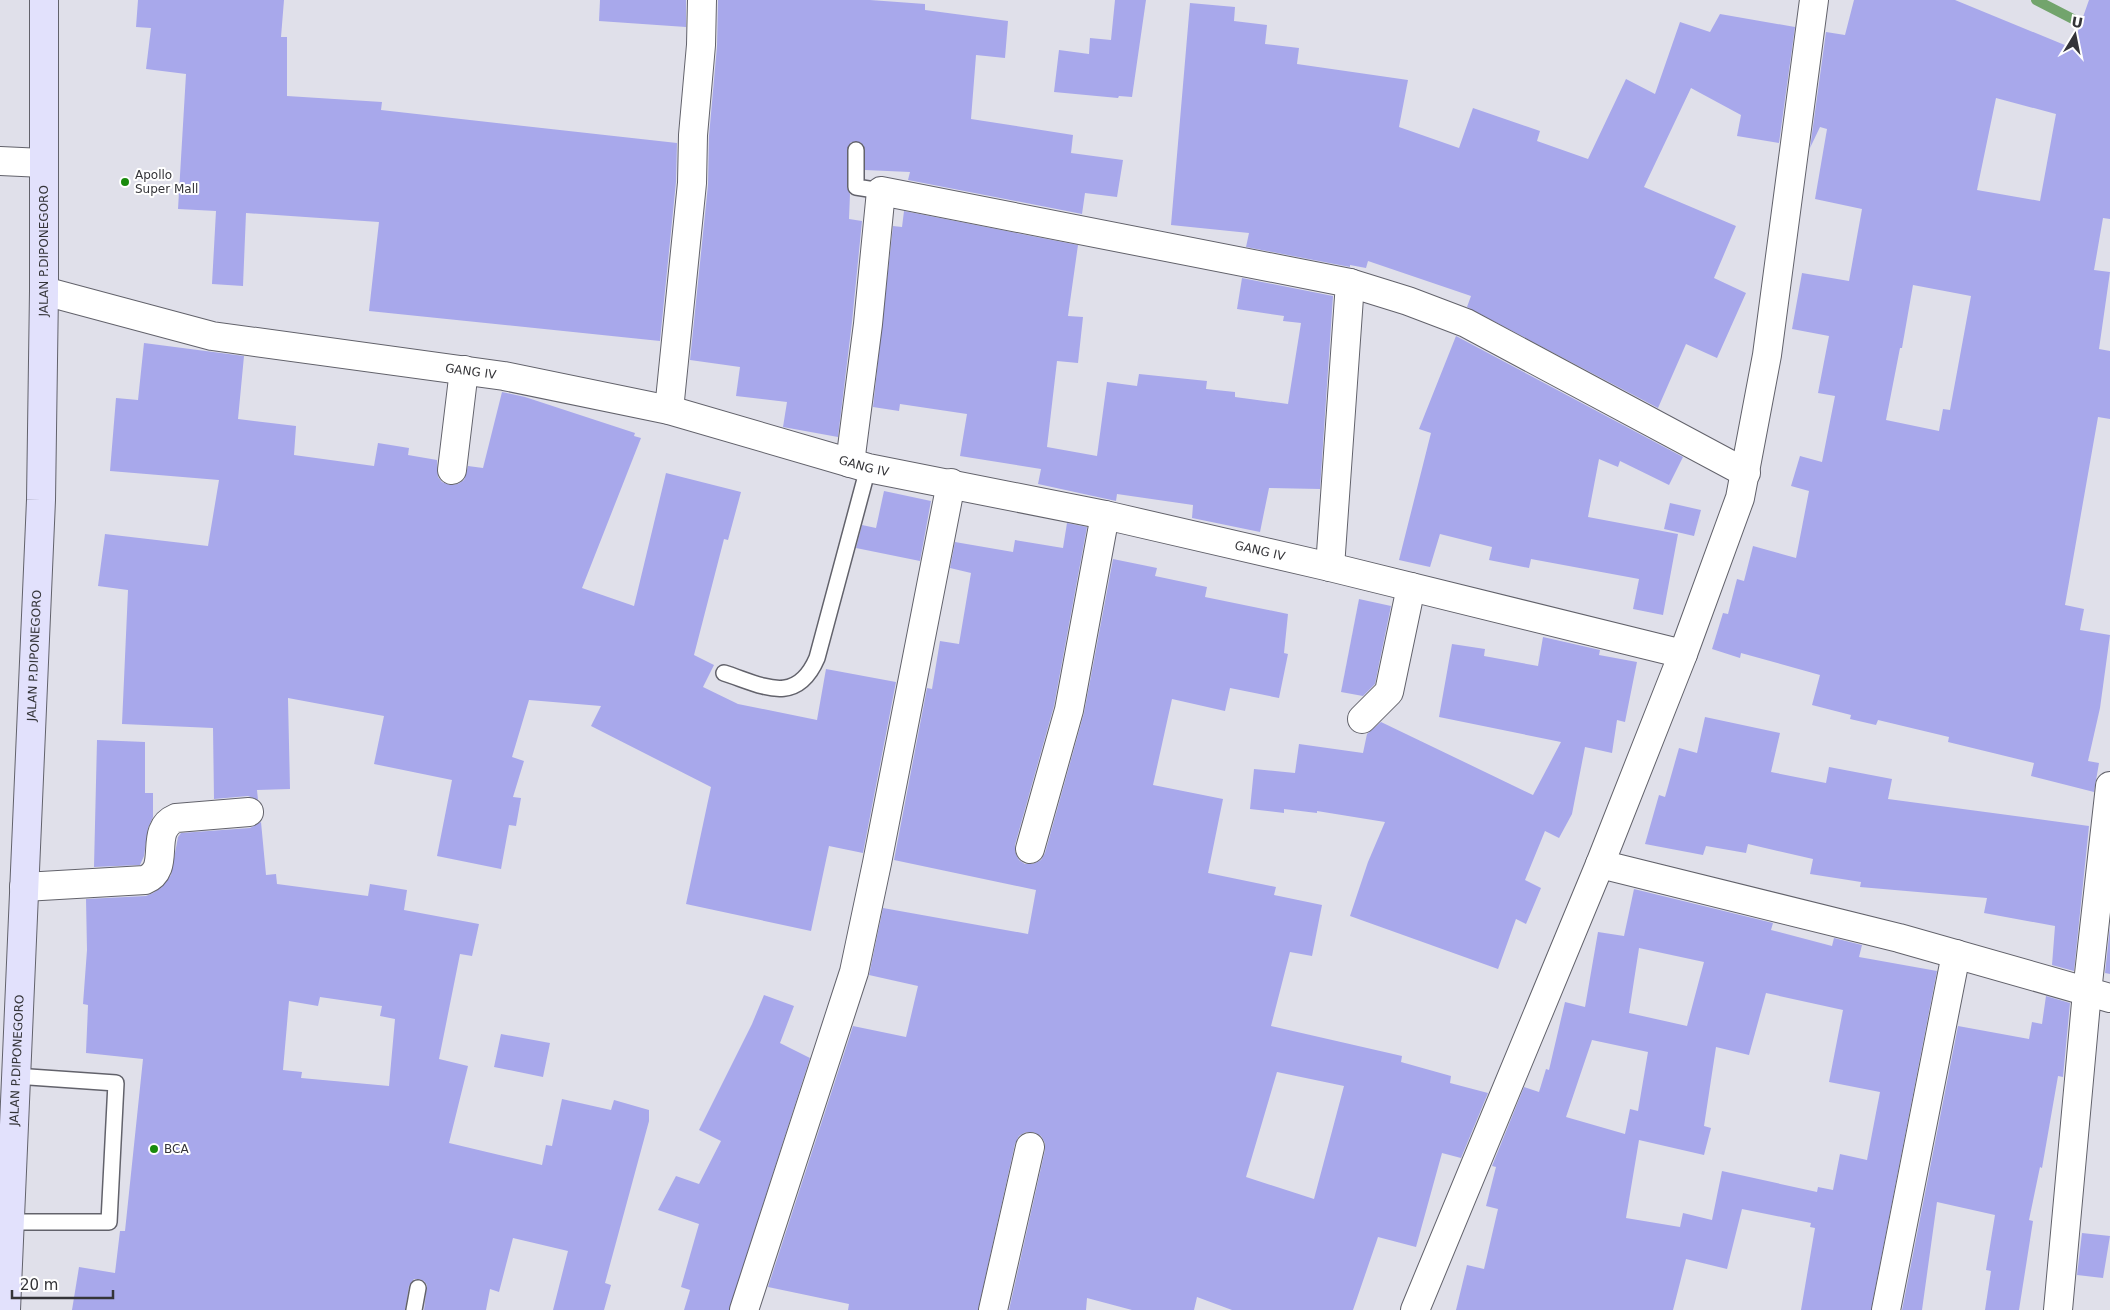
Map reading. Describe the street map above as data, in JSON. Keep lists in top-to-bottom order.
{
  "streets": {
    "main road": ["JALAN P.DIPONEGORO"],
    "street": ["GANG IV"]
  },
  "crossings": [
    ["JALAN P.DIPONEGORO", "GANG IV"]
  ],
  "places": ["Apollo Super Mall", "BCA"],
  "scale_bar": "20 m",
  "north": "top"
}
